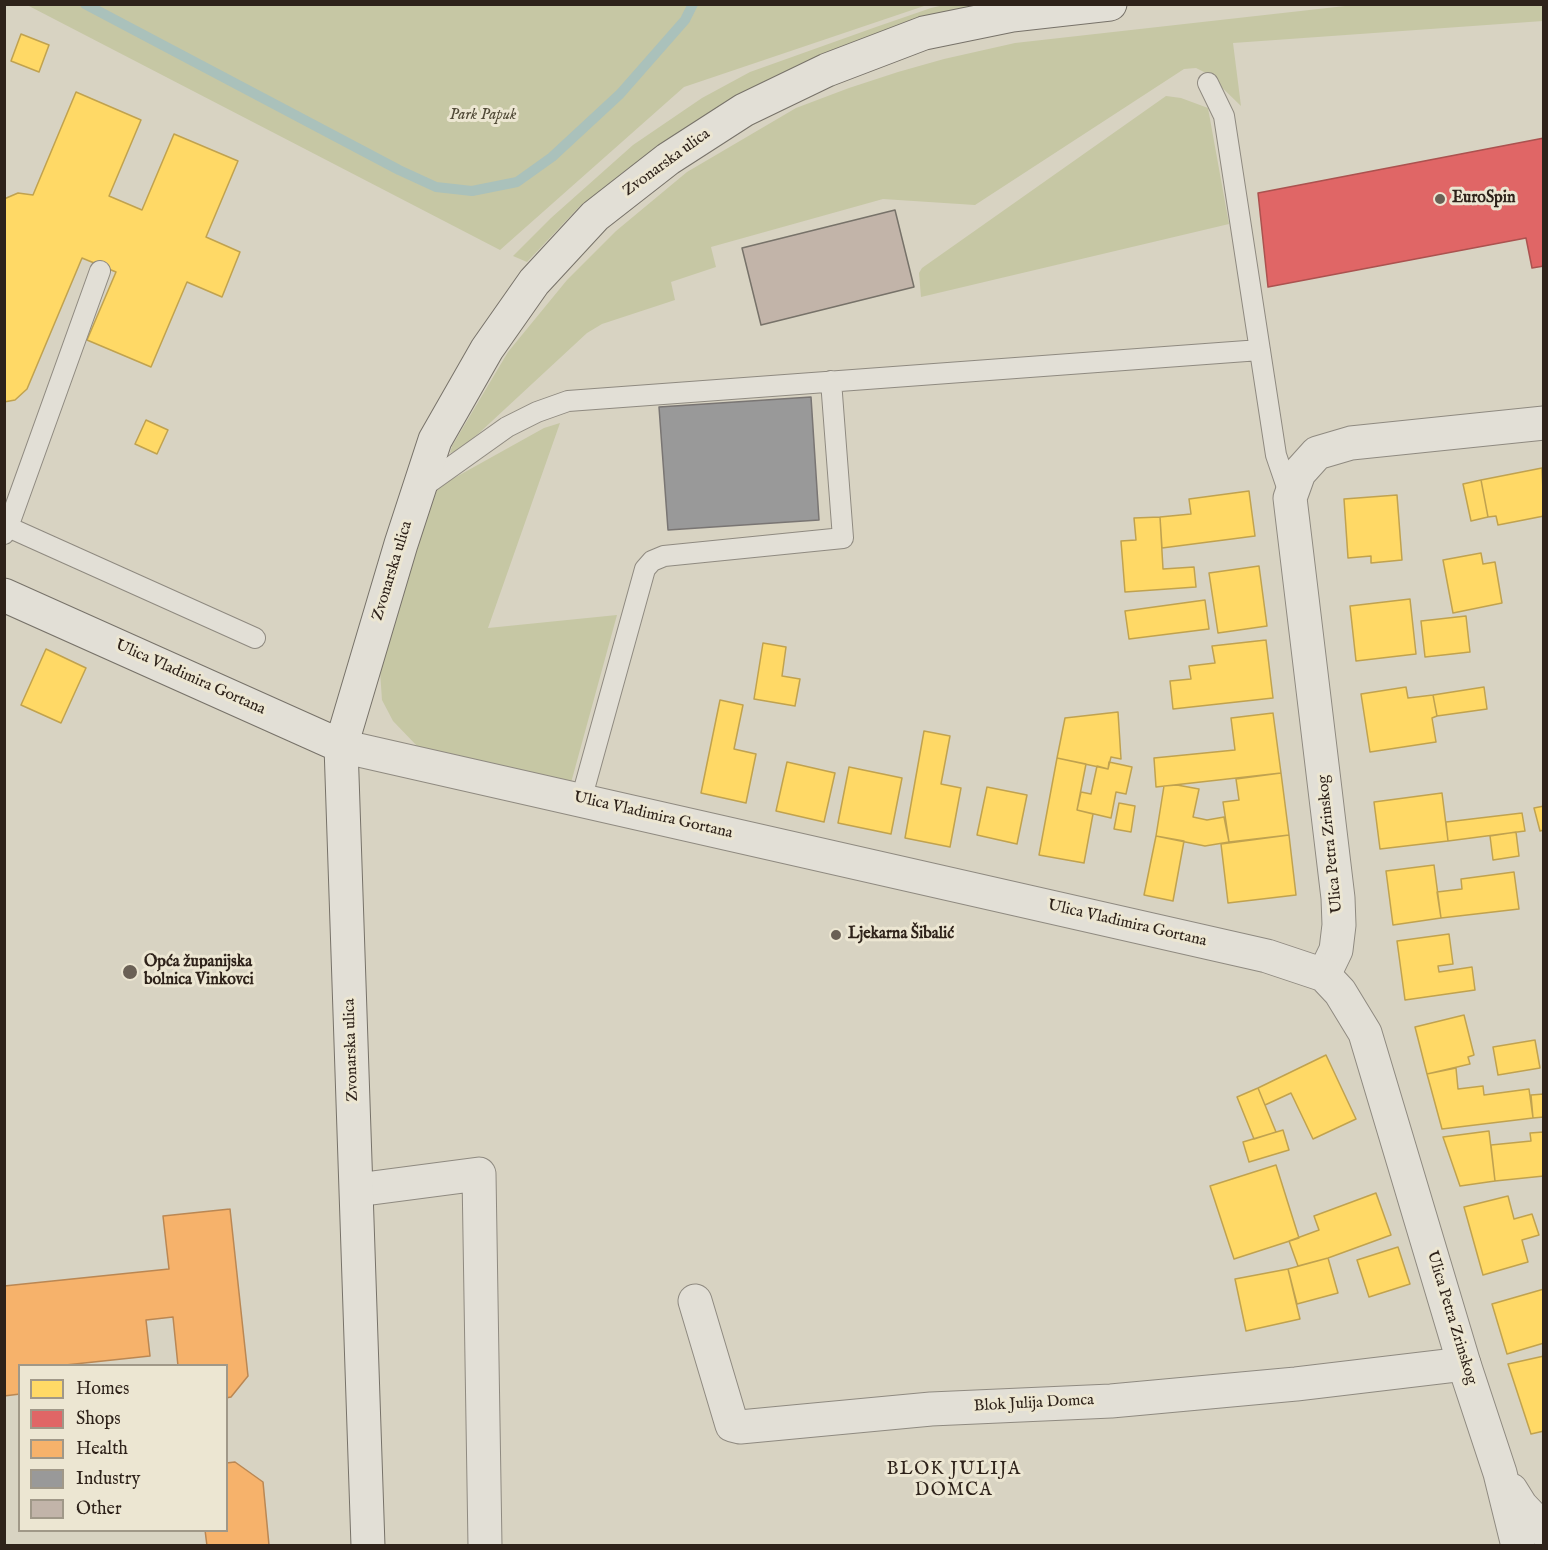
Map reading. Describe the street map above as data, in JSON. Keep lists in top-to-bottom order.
{
  "streets": {
    "street": [
      "Zvonarska ulica",
      "Ulica Vladimira Gortana",
      "Ulica Petra Zrinskog",
      "Blok Julija Domca"
    ]
  },
  "crossings": [
    ["Zvonarska ulica", "Ulica Vladimira Gortana"],
    ["Ulica Vladimira Gortana", "Ulica Petra Zrinskog"],
    ["Ulica Petra Zrinskog", "Blok Julija Domca"]
  ],
  "districts": ["BLOK JULIJA DOMCA"],
  "parks": ["Park Papuk"],
  "places": ["EuroSpin", "Ljekarna Šibalić", "Opća županijska bolnica Vinkovci"],
  "legend": [
    "Homes",
    "Shops",
    "Health",
    "Industry",
    "Other"
  ]
}
